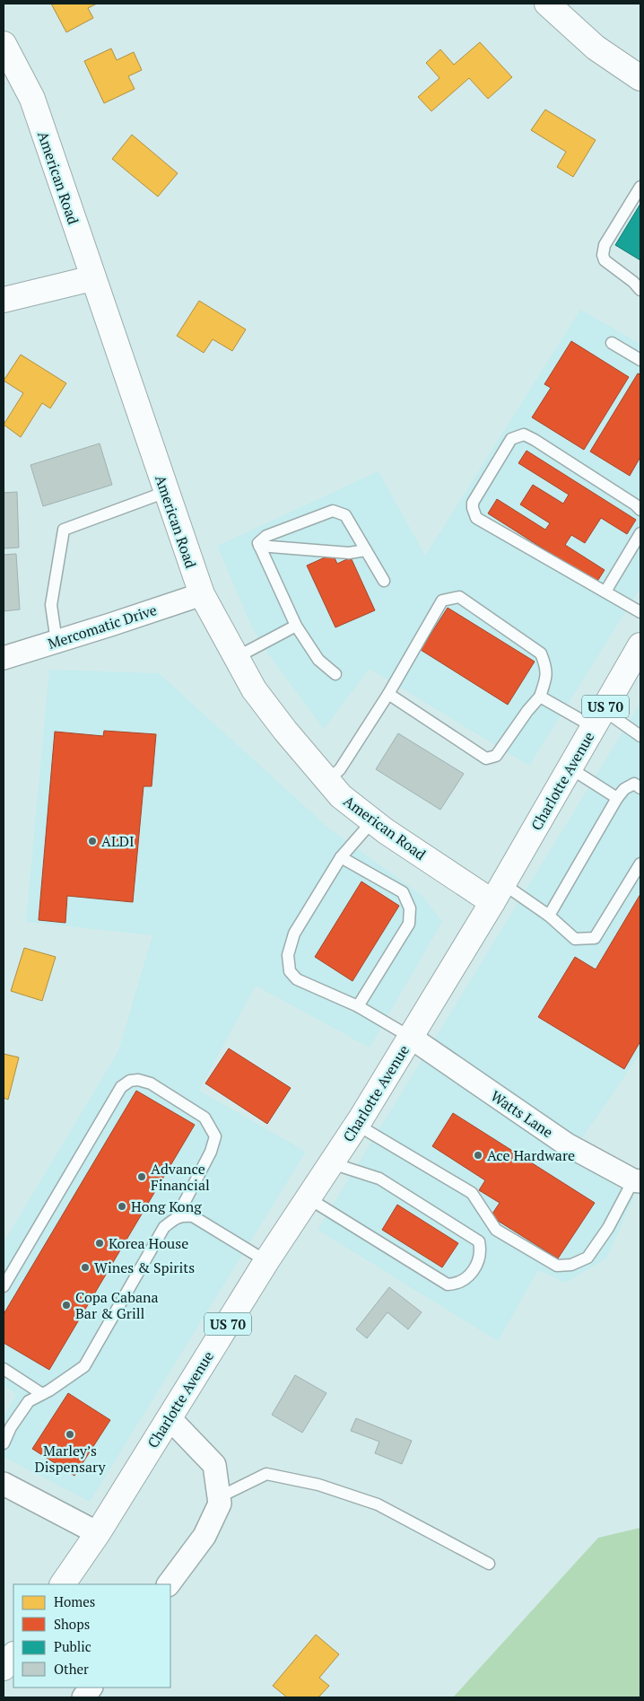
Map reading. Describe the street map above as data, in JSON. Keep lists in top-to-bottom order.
{
  "streets": {
    "street": [
      "American Road",
      "Mercomatic Drive",
      "US 70",
      "Charlotte Avenue",
      "Watts Lane"
    ]
  },
  "crossings": [
    ["American Road", "Mercomatic Drive"],
    ["American Road", "Charlotte Avenue"],
    ["US 70", "Charlotte Avenue"],
    ["Charlotte Avenue", "Watts Lane"]
  ],
  "places": [
    "ALDI",
    "Ace Hardware",
    "Advance Financial",
    "Hong Kong",
    "Korea House",
    "Wines & Spirits",
    "Copa Cabana Bar & Grill",
    "Marley’s Dispensary"
  ],
  "legend": [
    "Homes",
    "Shops",
    "Public",
    "Other"
  ]
}
